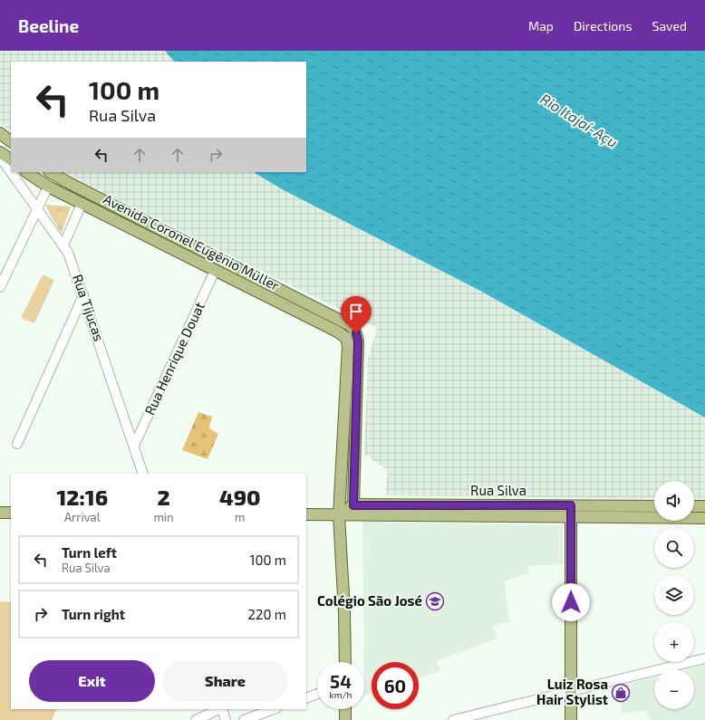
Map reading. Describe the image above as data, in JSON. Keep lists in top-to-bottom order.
{
  "streets": {
    "main road": ["Avenida Coronel Eugênio Müller", "Rua Silva"],
    "street": ["Rua Tijucas", "Rua Henrique Douat"]
  },
  "crossings": [
    ["Avenida Coronel Eugênio Müller", "Rua Henrique Douat"],
    ["Avenida Coronel Eugênio Müller", "Rua Silva"],
    ["Rua Tijucas", "Rua Henrique Douat"]
  ],
  "water": ["Rio Itajaí-Açu"],
  "places": {
    "school or university": ["Colégio São José"],
    "shop": ["Luiz Rosa Hair Stylist"]
  },
  "page": {
    "header": "Beeline",
    "nav": ["Map", "Directions", "Saved"],
    "turn": ["100 m", "Rua Silva"],
    "eta": [
      "12:16",
      "Arrival",
      "2",
      "min",
      "490",
      "m"
    ],
    "map_buttons": ["+", "−"],
    "list": [
      {
        "name": "Turn left",
        "note": "Rua Silva",
        "value": "100 m"
      },
      {
        "name": "Turn right",
        "value": "220 m"
      }
    ],
    "buttons": ["Exit", "Share"],
    "speed": "54 km/h",
    "limit": "60"
  }
}
